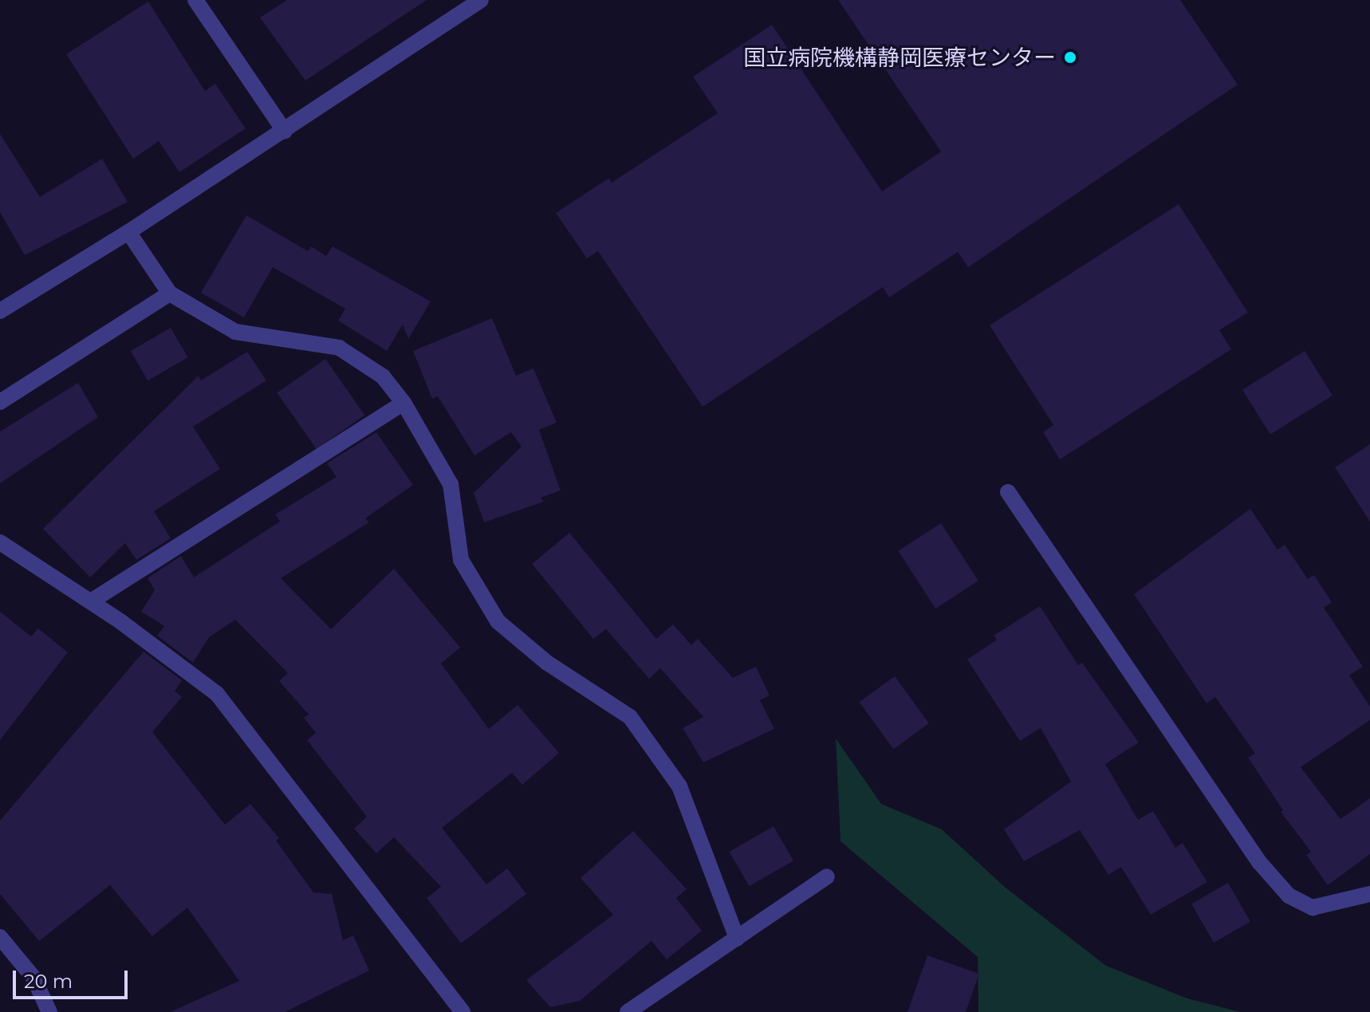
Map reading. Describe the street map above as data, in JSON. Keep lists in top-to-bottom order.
{
  "places": ["国立病院機構静岡医療センター"],
  "scale_bar": "20 m"
}
